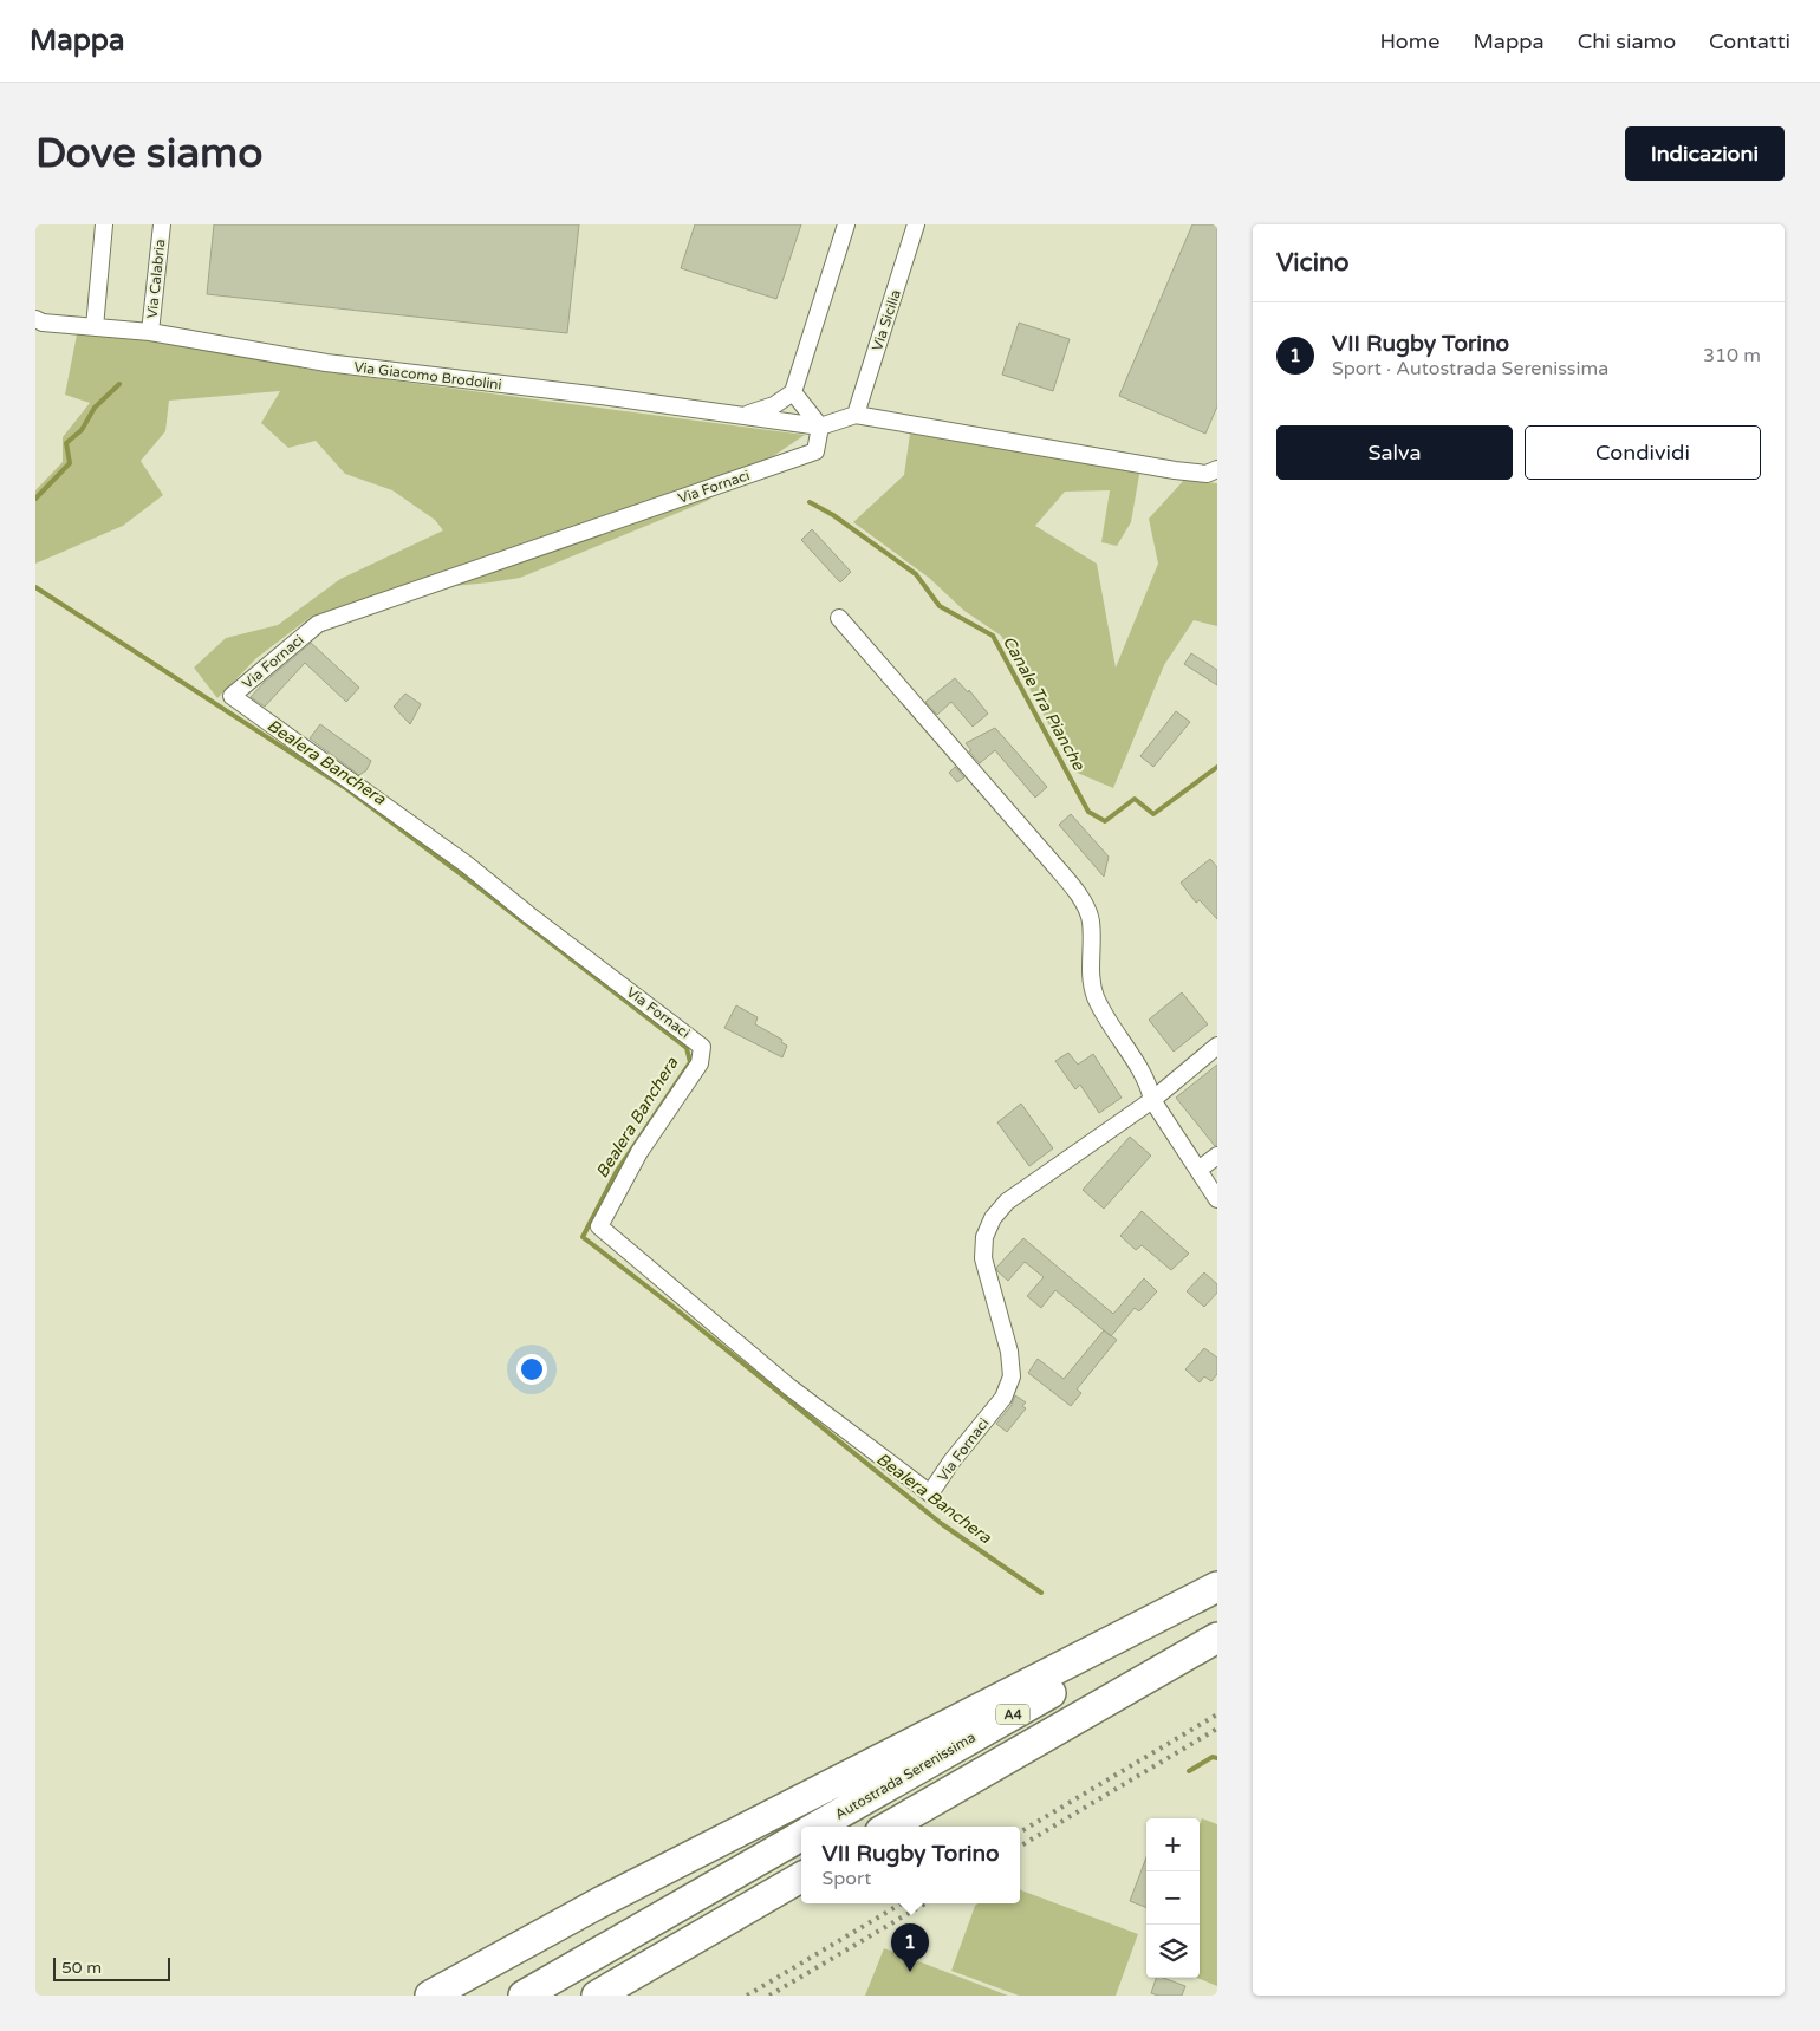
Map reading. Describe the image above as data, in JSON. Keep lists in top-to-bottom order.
{
  "streets": {
    "highway": ["A4", "Autostrada Serenissima"],
    "street": [
      "Via Calabria",
      "Via Sicilia",
      "Via Giacomo Brodolini",
      "Via Fornaci"
    ]
  },
  "crossings": [
    ["Via Calabria", "Via Giacomo Brodolini"],
    ["Via Giacomo Brodolini", "Via Fornaci"]
  ],
  "water": ["Canale Tra Pianche", "Bealera Banchera"],
  "scale_bar": "50 m",
  "page": {
    "header": "Mappa",
    "nav": [
      "Home",
      "Mappa",
      "Chi siamo",
      "Contatti"
    ],
    "buttons": [
      "Indicazioni",
      ["Salva", "Condividi"]
    ],
    "title": "Dove siamo",
    "heading": "Vicino",
    "list": [
      {
        "mark": "1",
        "name": "VII Rugby Torino",
        "note": "Sport · Autostrada Serenissima",
        "value": "310 m"
      }
    ],
    "map_buttons": ["+", "−"],
    "popup": ["VII Rugby Torino", "Sport"],
    "pins": "1",
    "scale": "50 m"
  }
}
